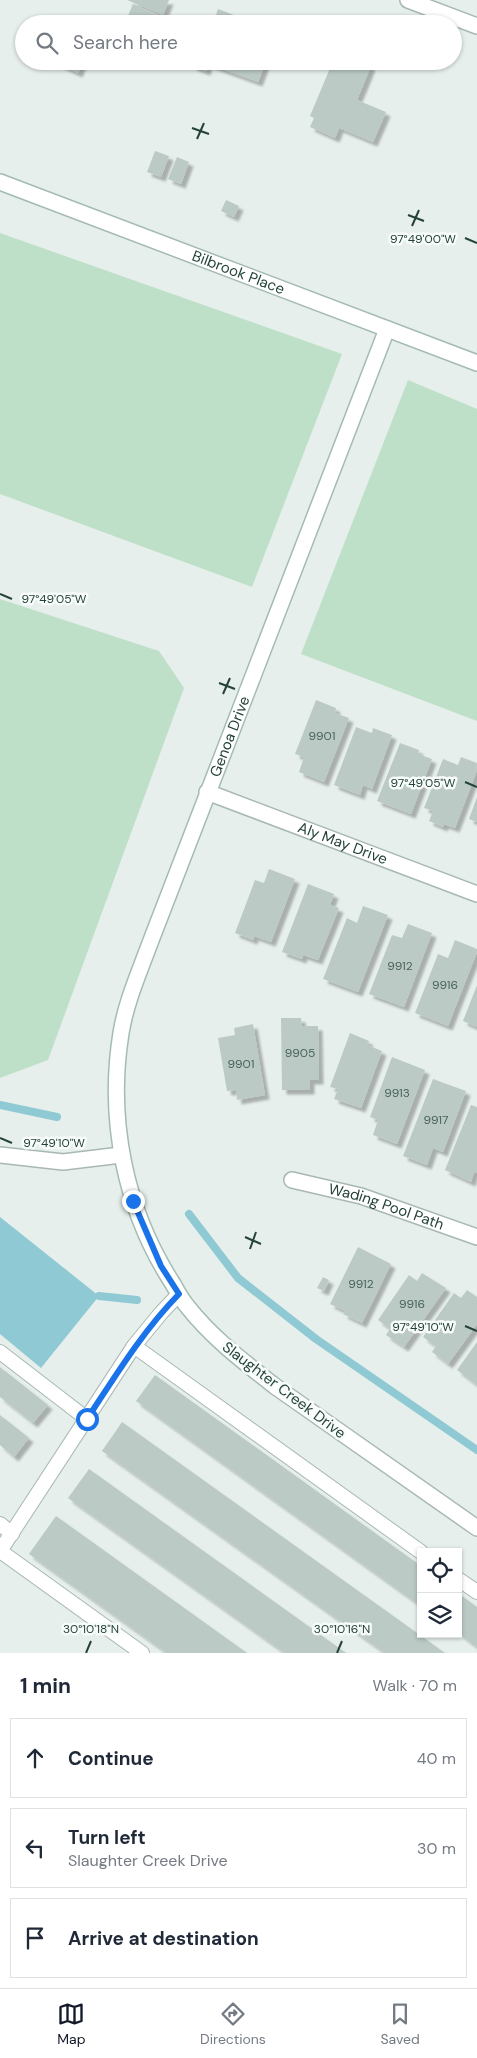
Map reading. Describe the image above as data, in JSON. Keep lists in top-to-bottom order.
{
  "streets": {
    "street": [
      "Bilbrook Place",
      "Genoa Drive",
      "Aly May Drive",
      "Wading Pool Path",
      "Slaughter Creek Drive"
    ]
  },
  "crossings": [
    ["Bilbrook Place", "Genoa Drive"],
    ["Genoa Drive", "Aly May Drive"],
    ["Genoa Drive", "Slaughter Creek Drive"]
  ],
  "house_numbers": [
    "9901",
    "9912",
    "9916",
    "9905",
    "9901",
    "9913",
    "9917",
    "9912",
    "9916"
  ],
  "page": {
    "search": "Search here",
    "heading": ["1 min", "Walk · 70 m"],
    "list": [
      ["Continue", "40 m"],
      ["Turn left", "Slaughter Creek Drive", "30 m"],
      "Arrive at destination"
    ],
    "nav": ["Map", "Directions", "Saved"]
  },
  "coordinates": [
    "97°49'00\"W",
    "97°49'05\"W",
    "97°49'10\"W",
    "30°10'18\"N",
    "30°10'16\"N"
  ]
}
